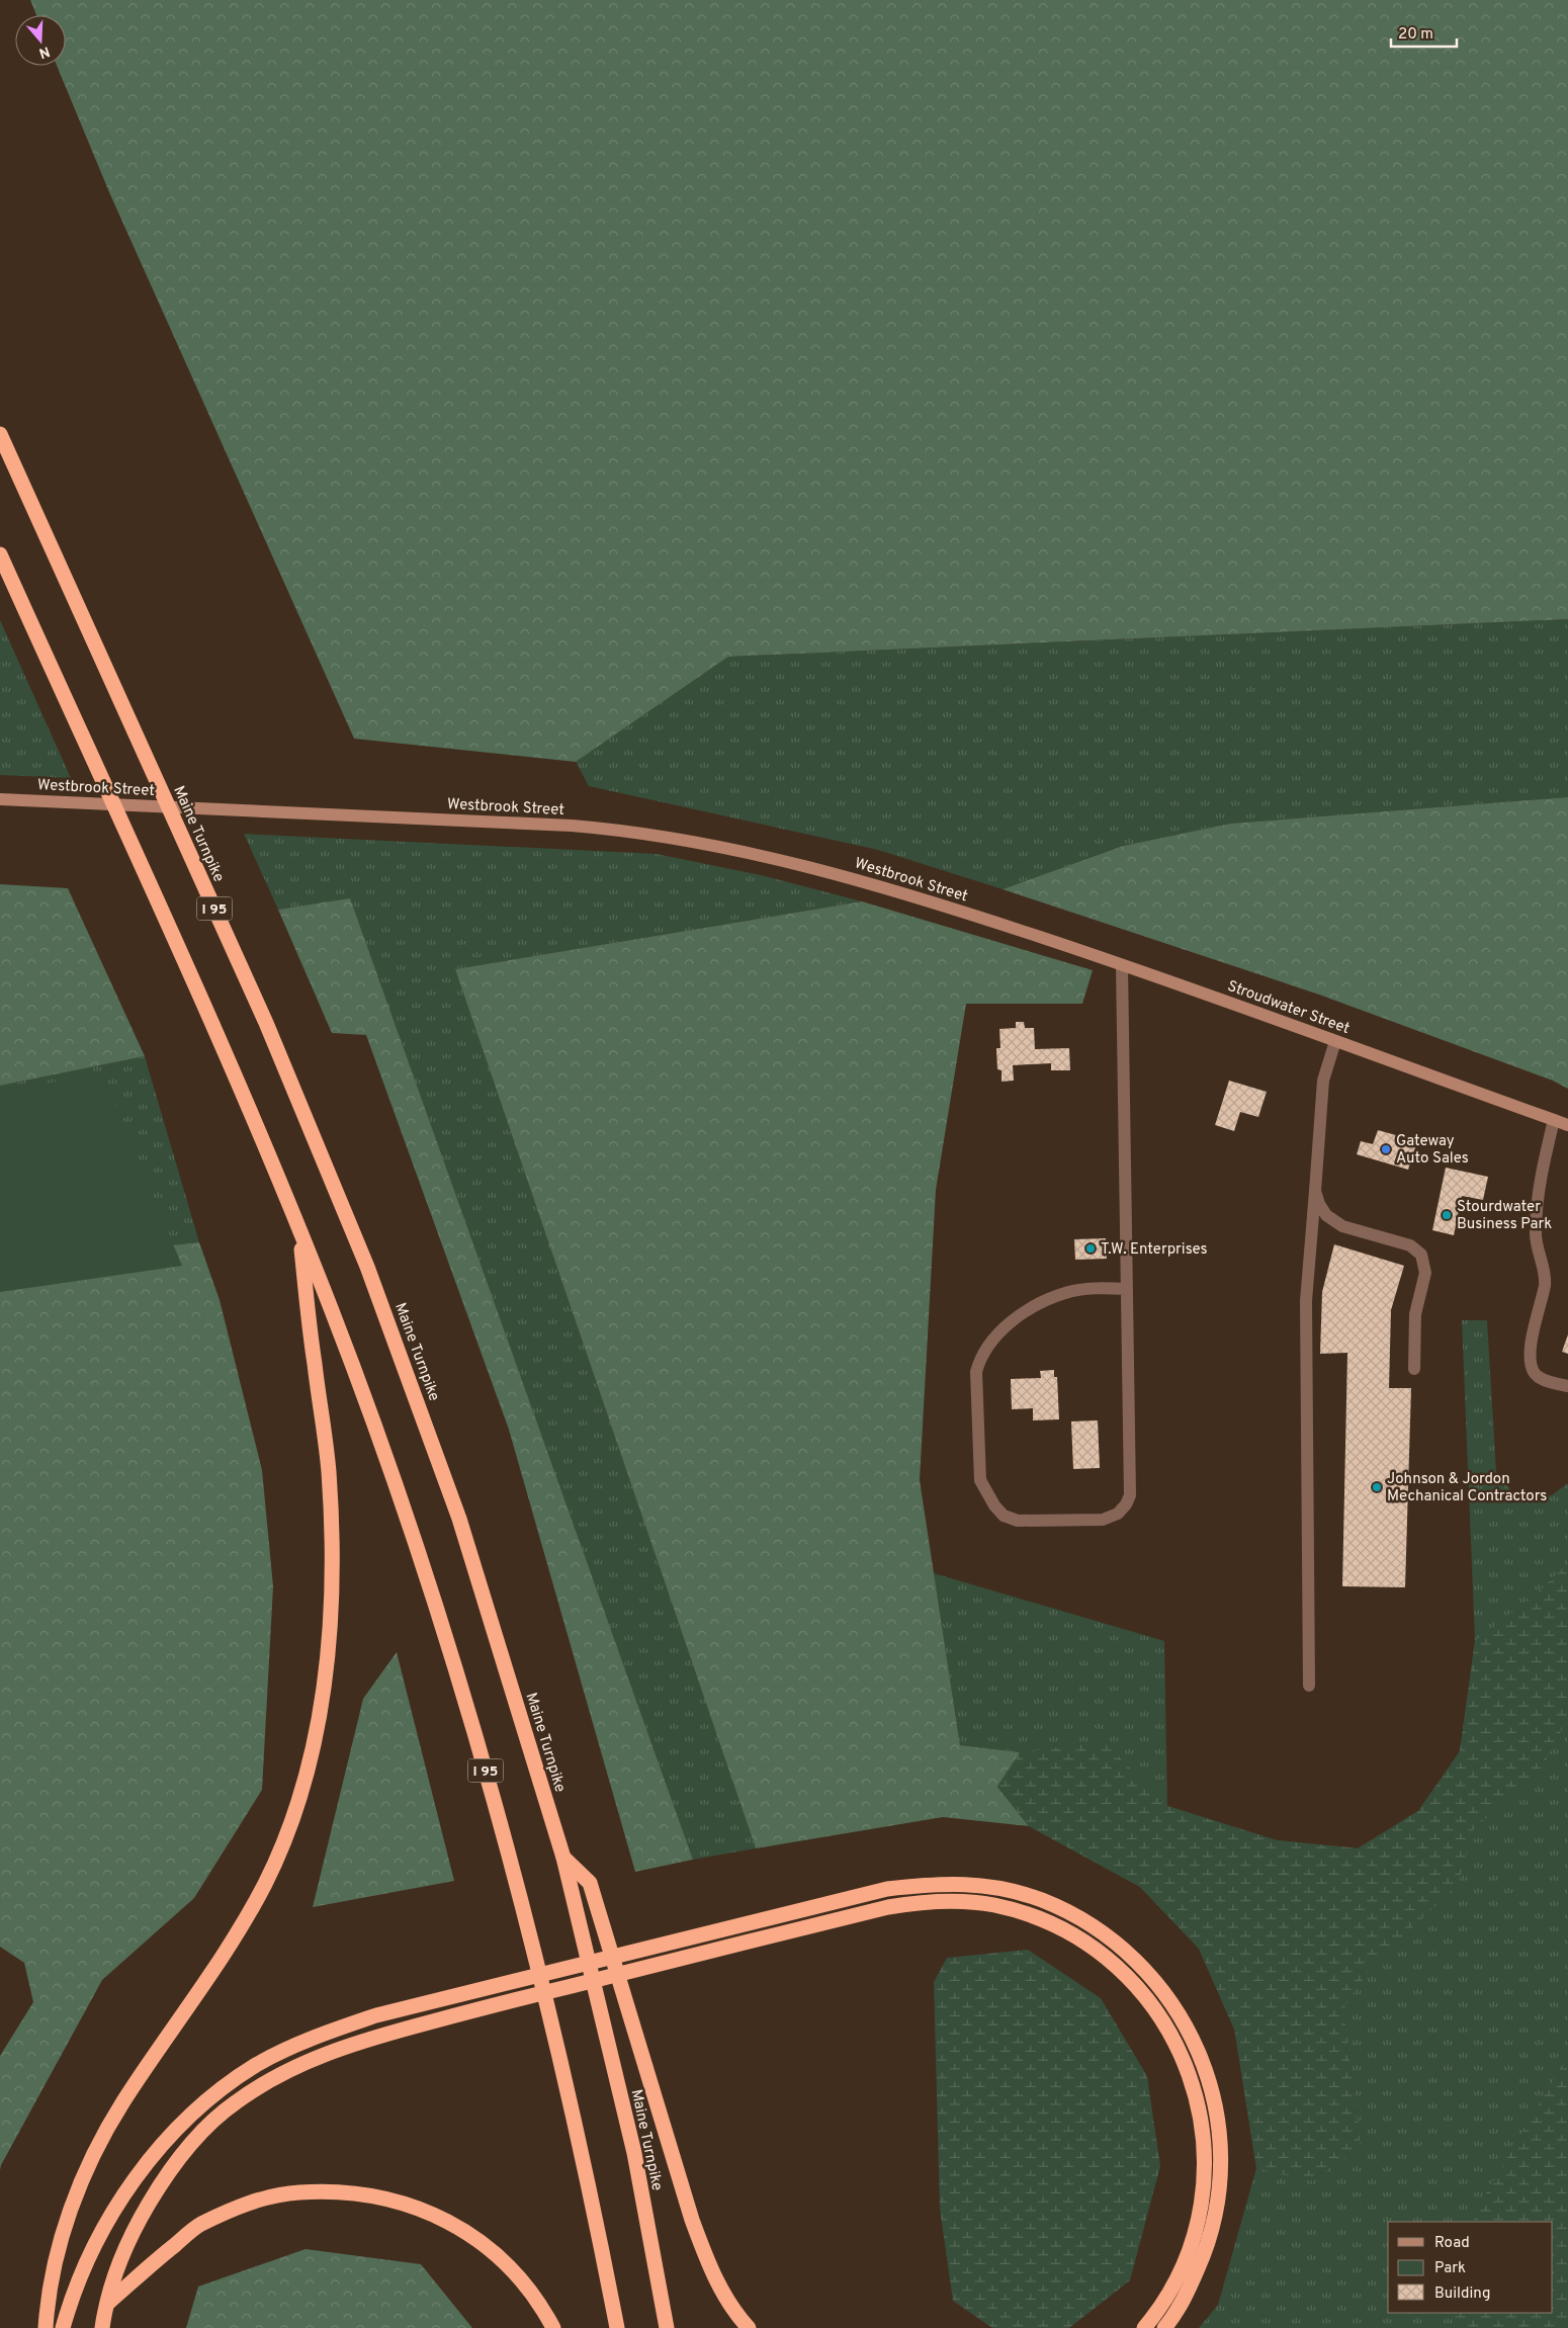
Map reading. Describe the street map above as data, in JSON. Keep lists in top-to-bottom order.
{
  "streets": {
    "highway": ["Maine Turnpike", "I 95"],
    "main road": ["Westbrook Street", "Stroudwater Street"]
  },
  "crossings": [
    ["Westbrook Street", "Stroudwater Street"]
  ],
  "places": [
    "Gateway Auto Sales",
    "Stourdwater Business Park",
    "T.W. Enterprises",
    "Johnson & Jordon Mechanical Contractors"
  ],
  "legend": ["Road", "Park", "Building"],
  "scale_bar": "20 m",
  "north": "bottom"
}
